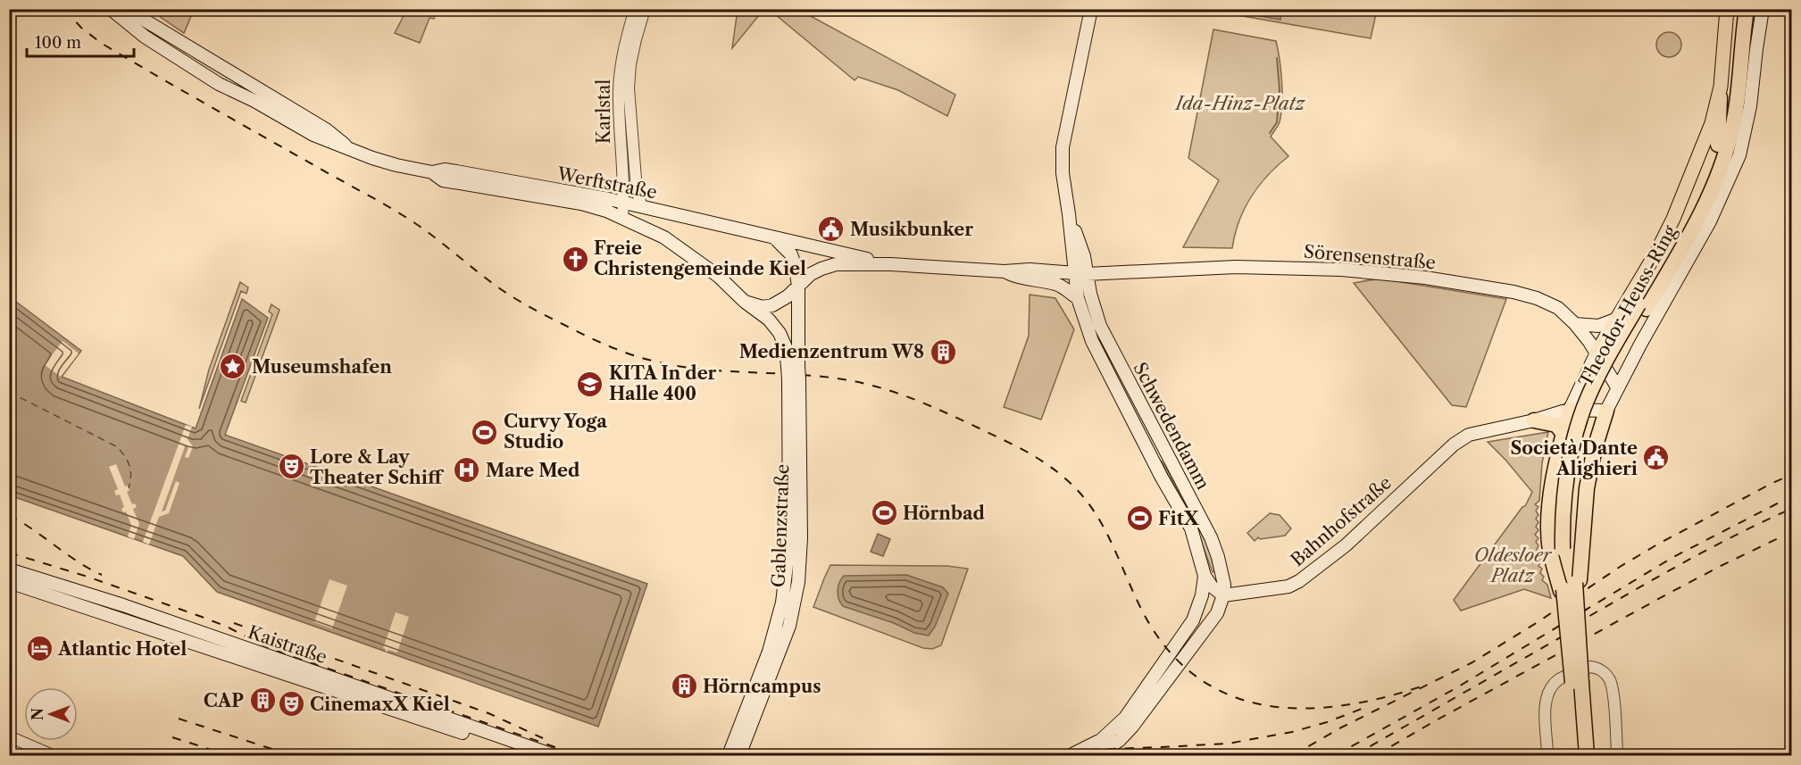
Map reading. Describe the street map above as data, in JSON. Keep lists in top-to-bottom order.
{
  "streets": {
    "highway": ["Theodor-Heuss-Ring"],
    "main road": [
      "Werftstraße",
      "Sörensenstraße",
      "Schwedendamm",
      "Bahnhofstraße",
      "Gablenzstraße",
      "Kaistraße"
    ],
    "street": ["Karlstal"]
  },
  "crossings": [
    ["Karlstal", "Werftstraße"],
    ["Werftstraße", "Sörensenstraße"],
    ["Werftstraße", "Schwedendamm"],
    ["Werftstraße", "Gablenzstraße"],
    ["Sörensenstraße", "Theodor-Heuss-Ring"],
    ["Sörensenstraße", "Schwedendamm"],
    ["Theodor-Heuss-Ring", "Bahnhofstraße"],
    ["Schwedendamm", "Bahnhofstraße"]
  ],
  "parks": ["Ida-Hinz-Platz", "Oldesloer Platz"],
  "places": {
    "public building": ["Musikbunker", "Società Dante Alighieri"],
    "church": ["Freie Christengemeinde Kiel"],
    "building": ["Medienzentrum W8", "Hörncampus", "CAP"],
    "place": ["Museumshafen"],
    "school or university": ["KITA In der Halle 400"],
    "sports": ["Curvy Yoga Studio", "Hörnbad", "FitX"],
    "theatre": ["Lore & Lay Theater Schiff", "CinemaxX Kiel"],
    "hospital": ["Mare Med"],
    "hotel": ["Atlantic Hotel"]
  },
  "scale_bar": "100 m",
  "north": "left"
}
